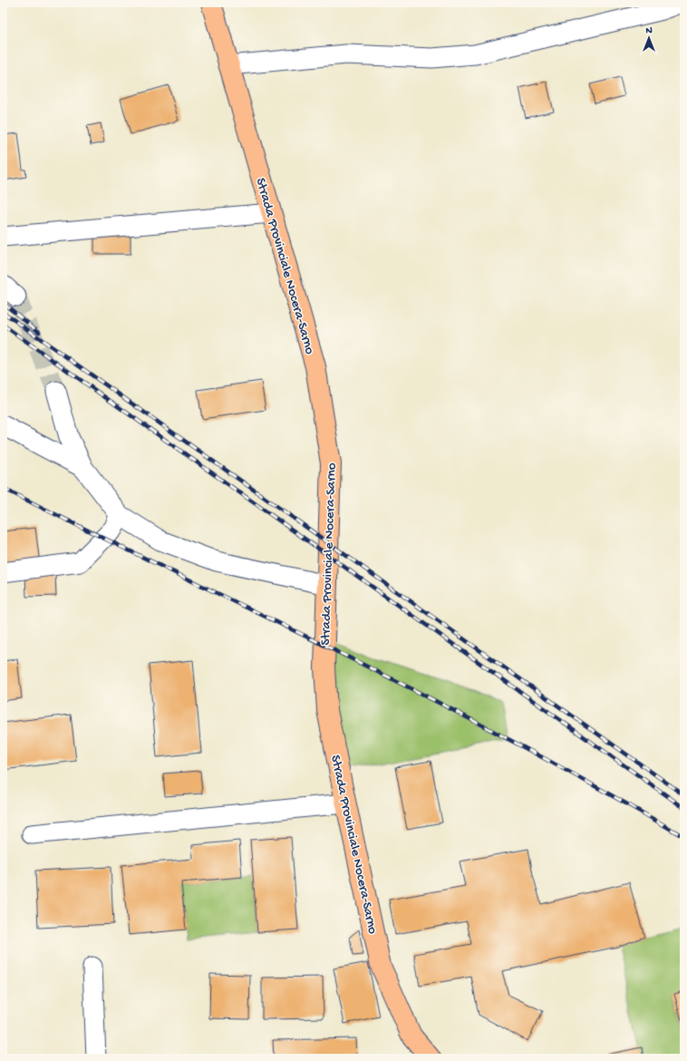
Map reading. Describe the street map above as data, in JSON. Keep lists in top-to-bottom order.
{
  "streets": {
    "main road": ["Strada Provinciale Nocera-Sarno"]
  },
  "north": "top"
}
